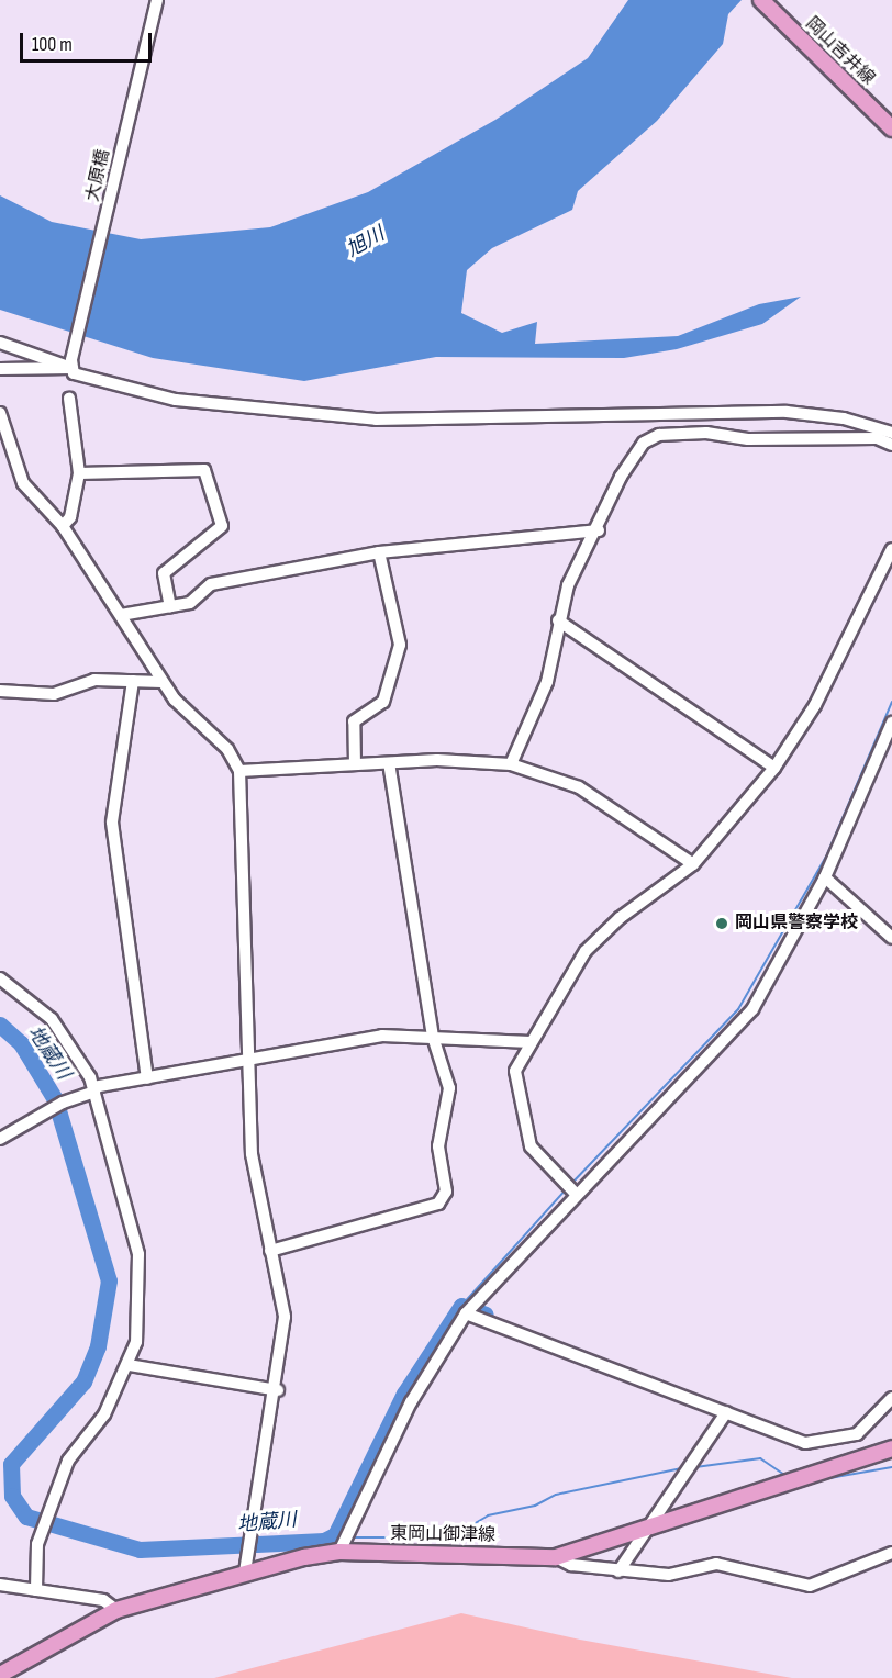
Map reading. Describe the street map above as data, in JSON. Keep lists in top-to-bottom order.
{
  "streets": {
    "main road": ["岡山吉井線", "東岡山御津線"],
    "street": ["大原橋"]
  },
  "water": ["旭川", "地蔵川"],
  "places": ["岡山県警察学校"],
  "scale_bar": "100 m"
}
